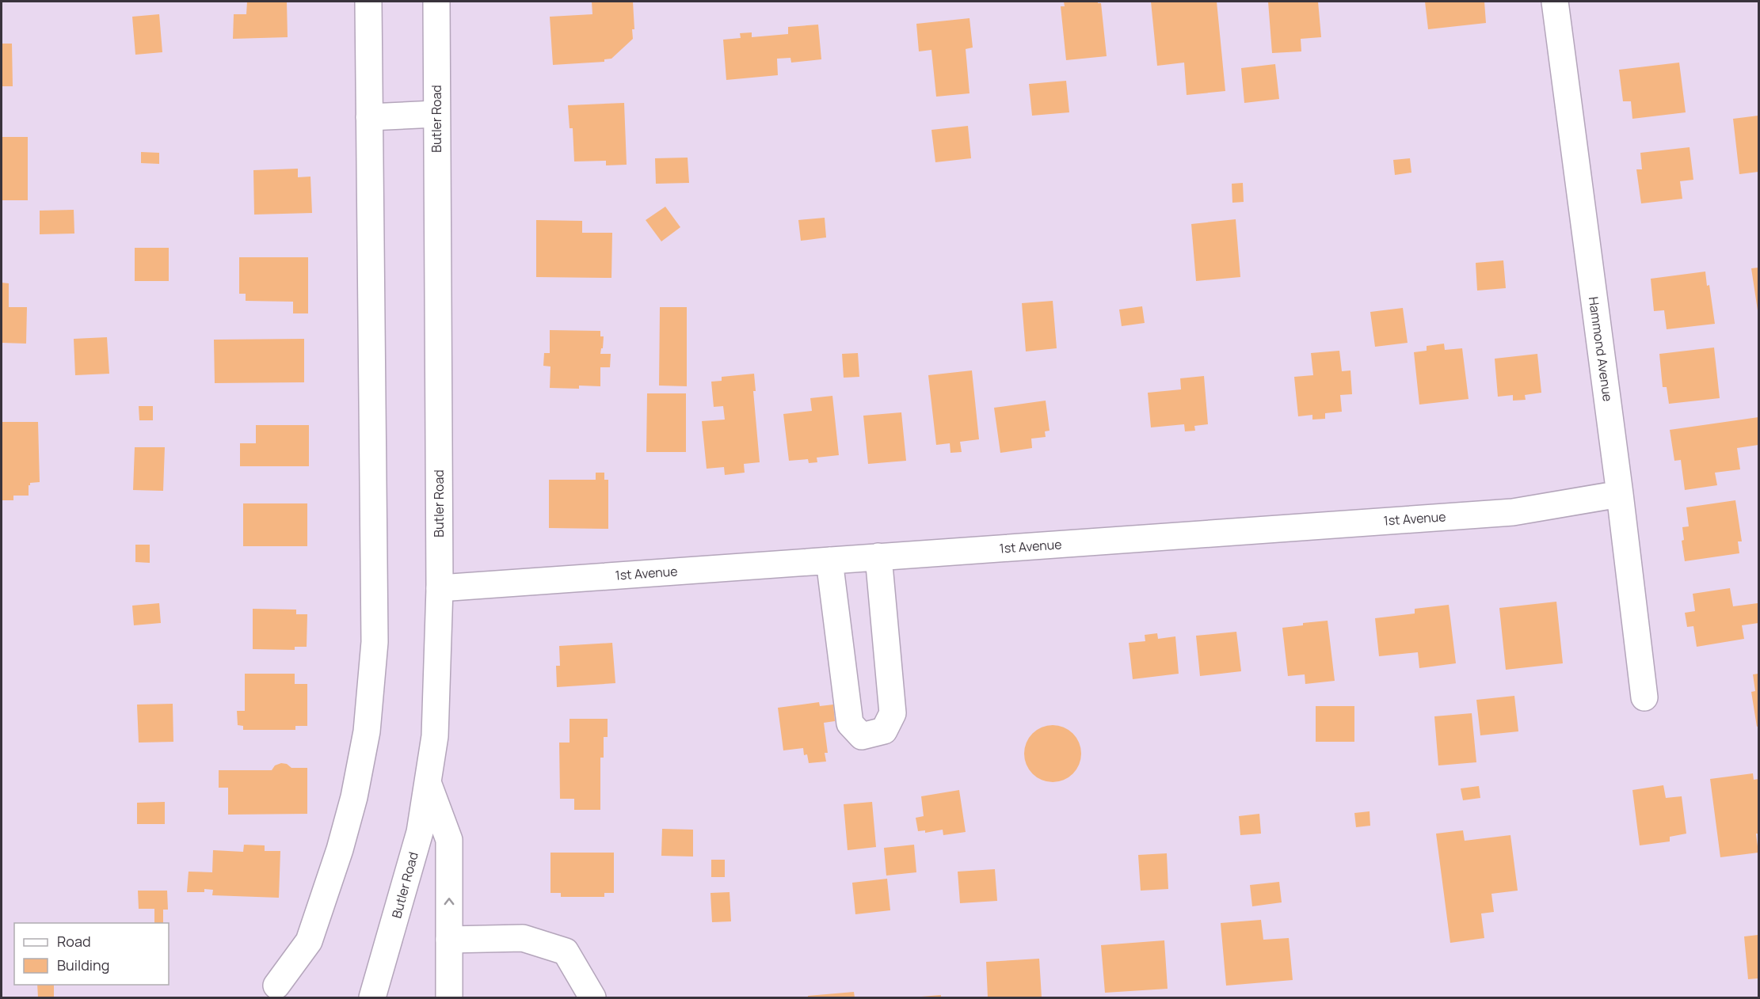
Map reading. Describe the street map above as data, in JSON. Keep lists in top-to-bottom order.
{
  "streets": {
    "street": ["Butler Road", "Hammond Avenue", "1st Avenue"]
  },
  "crossings": [
    ["Butler Road", "1st Avenue"],
    ["Hammond Avenue", "1st Avenue"]
  ],
  "legend": ["Road", "Building"]
}
